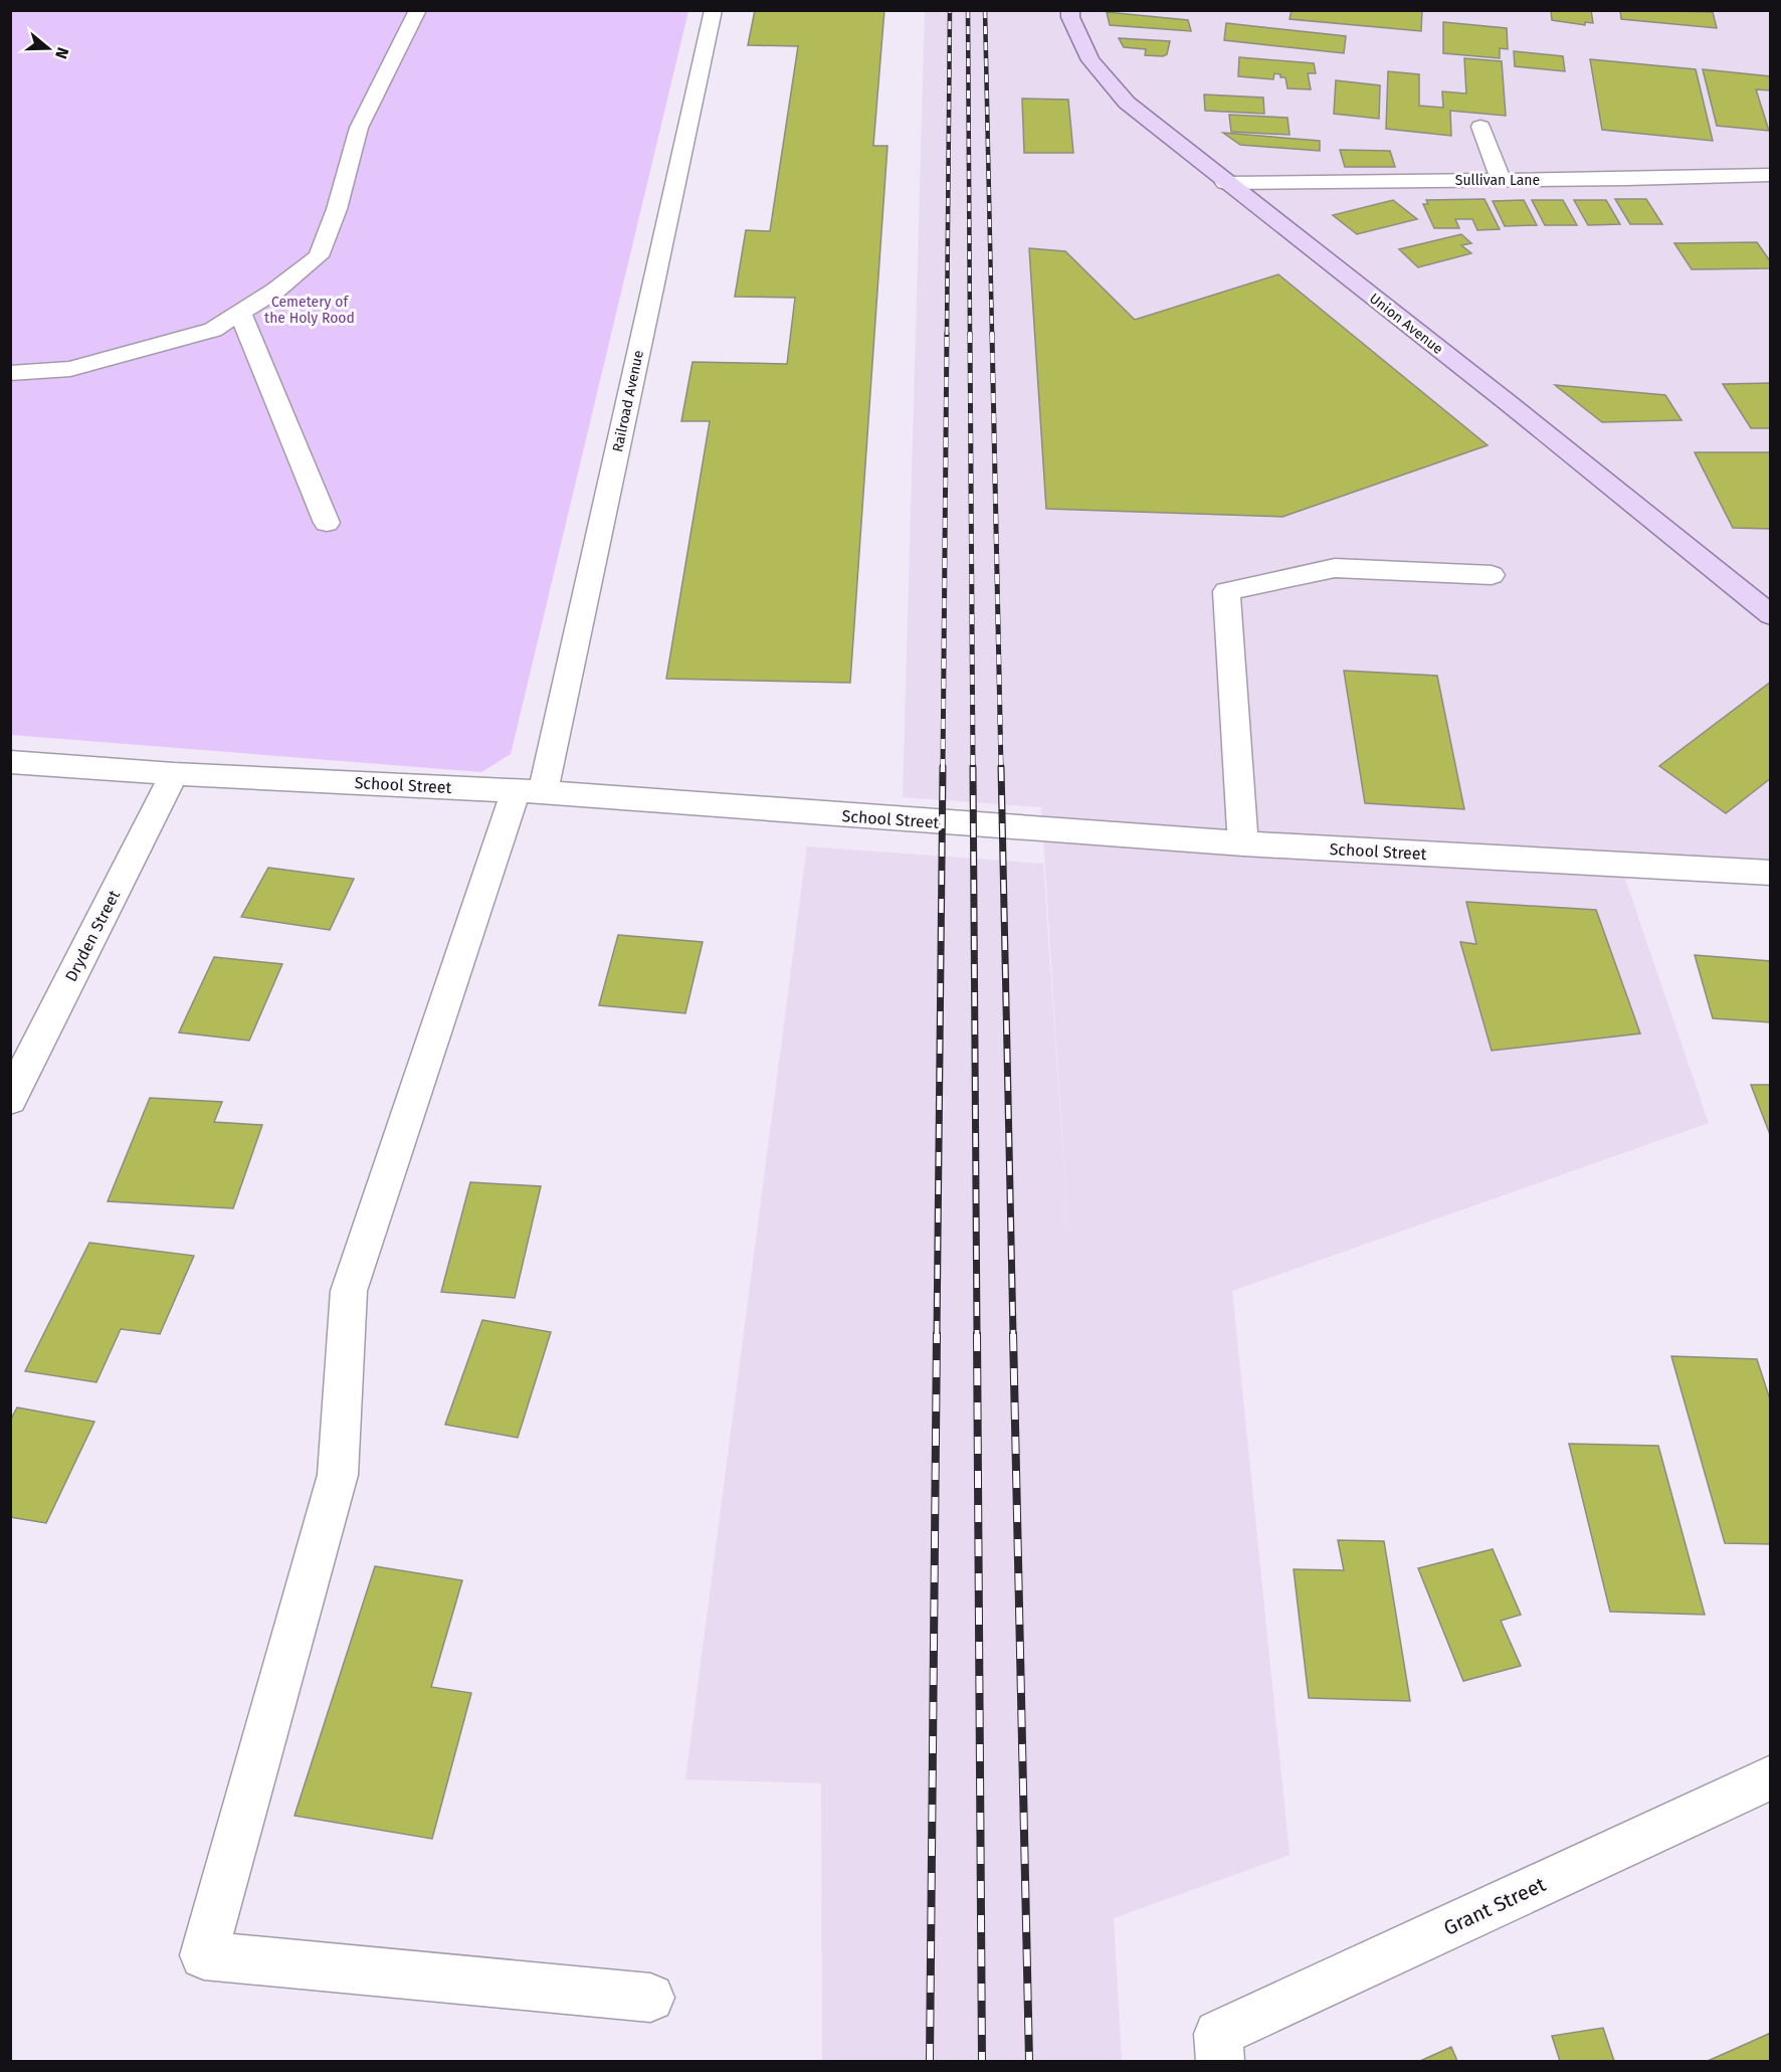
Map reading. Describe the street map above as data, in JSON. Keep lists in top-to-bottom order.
{
  "streets": {
    "main road": ["Union Avenue"],
    "street": [
      "Sullivan Lane",
      "Railroad Avenue",
      "School Street",
      "Dryden Street",
      "Grant Street"
    ]
  },
  "crossings": [
    ["Sullivan Lane", "Union Avenue"],
    ["Railroad Avenue", "School Street"],
    ["School Street", "Dryden Street"]
  ],
  "parks": ["Cemetery of the Holy Rood"],
  "north": "right"
}
